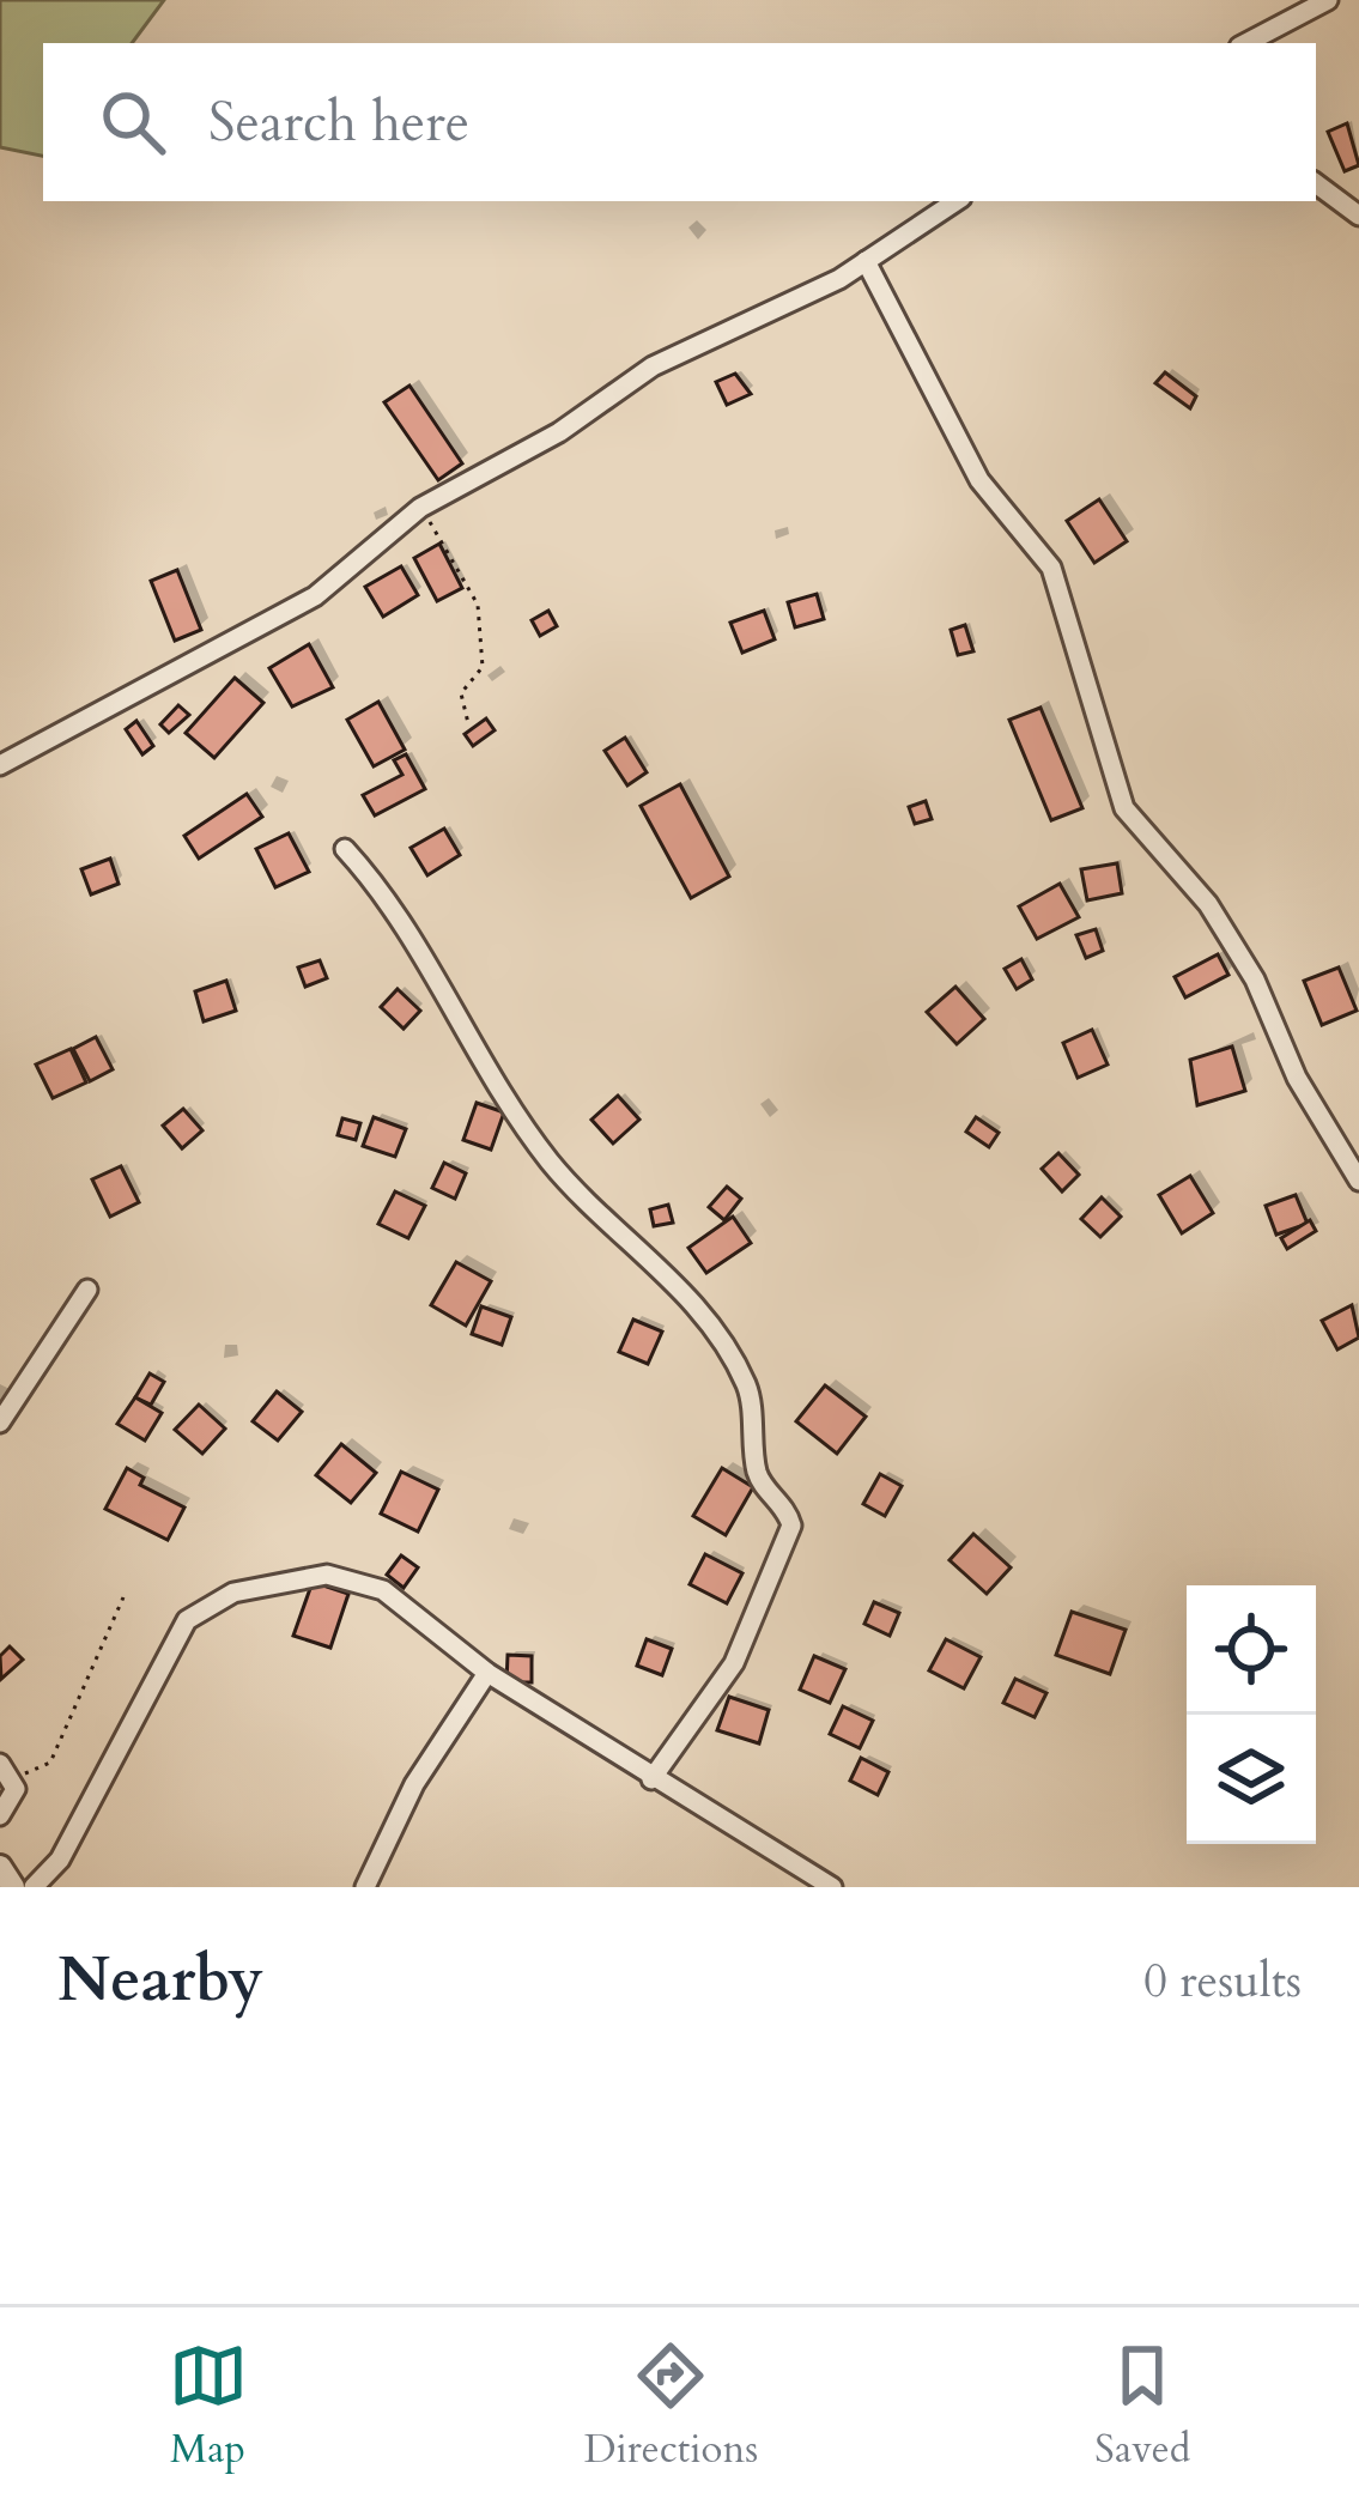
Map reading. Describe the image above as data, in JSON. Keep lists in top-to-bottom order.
{
  "page": {
    "search": "Search here",
    "heading": ["Nearby", "0 results"],
    "nav": ["Map", "Directions", "Saved"]
  }
}
